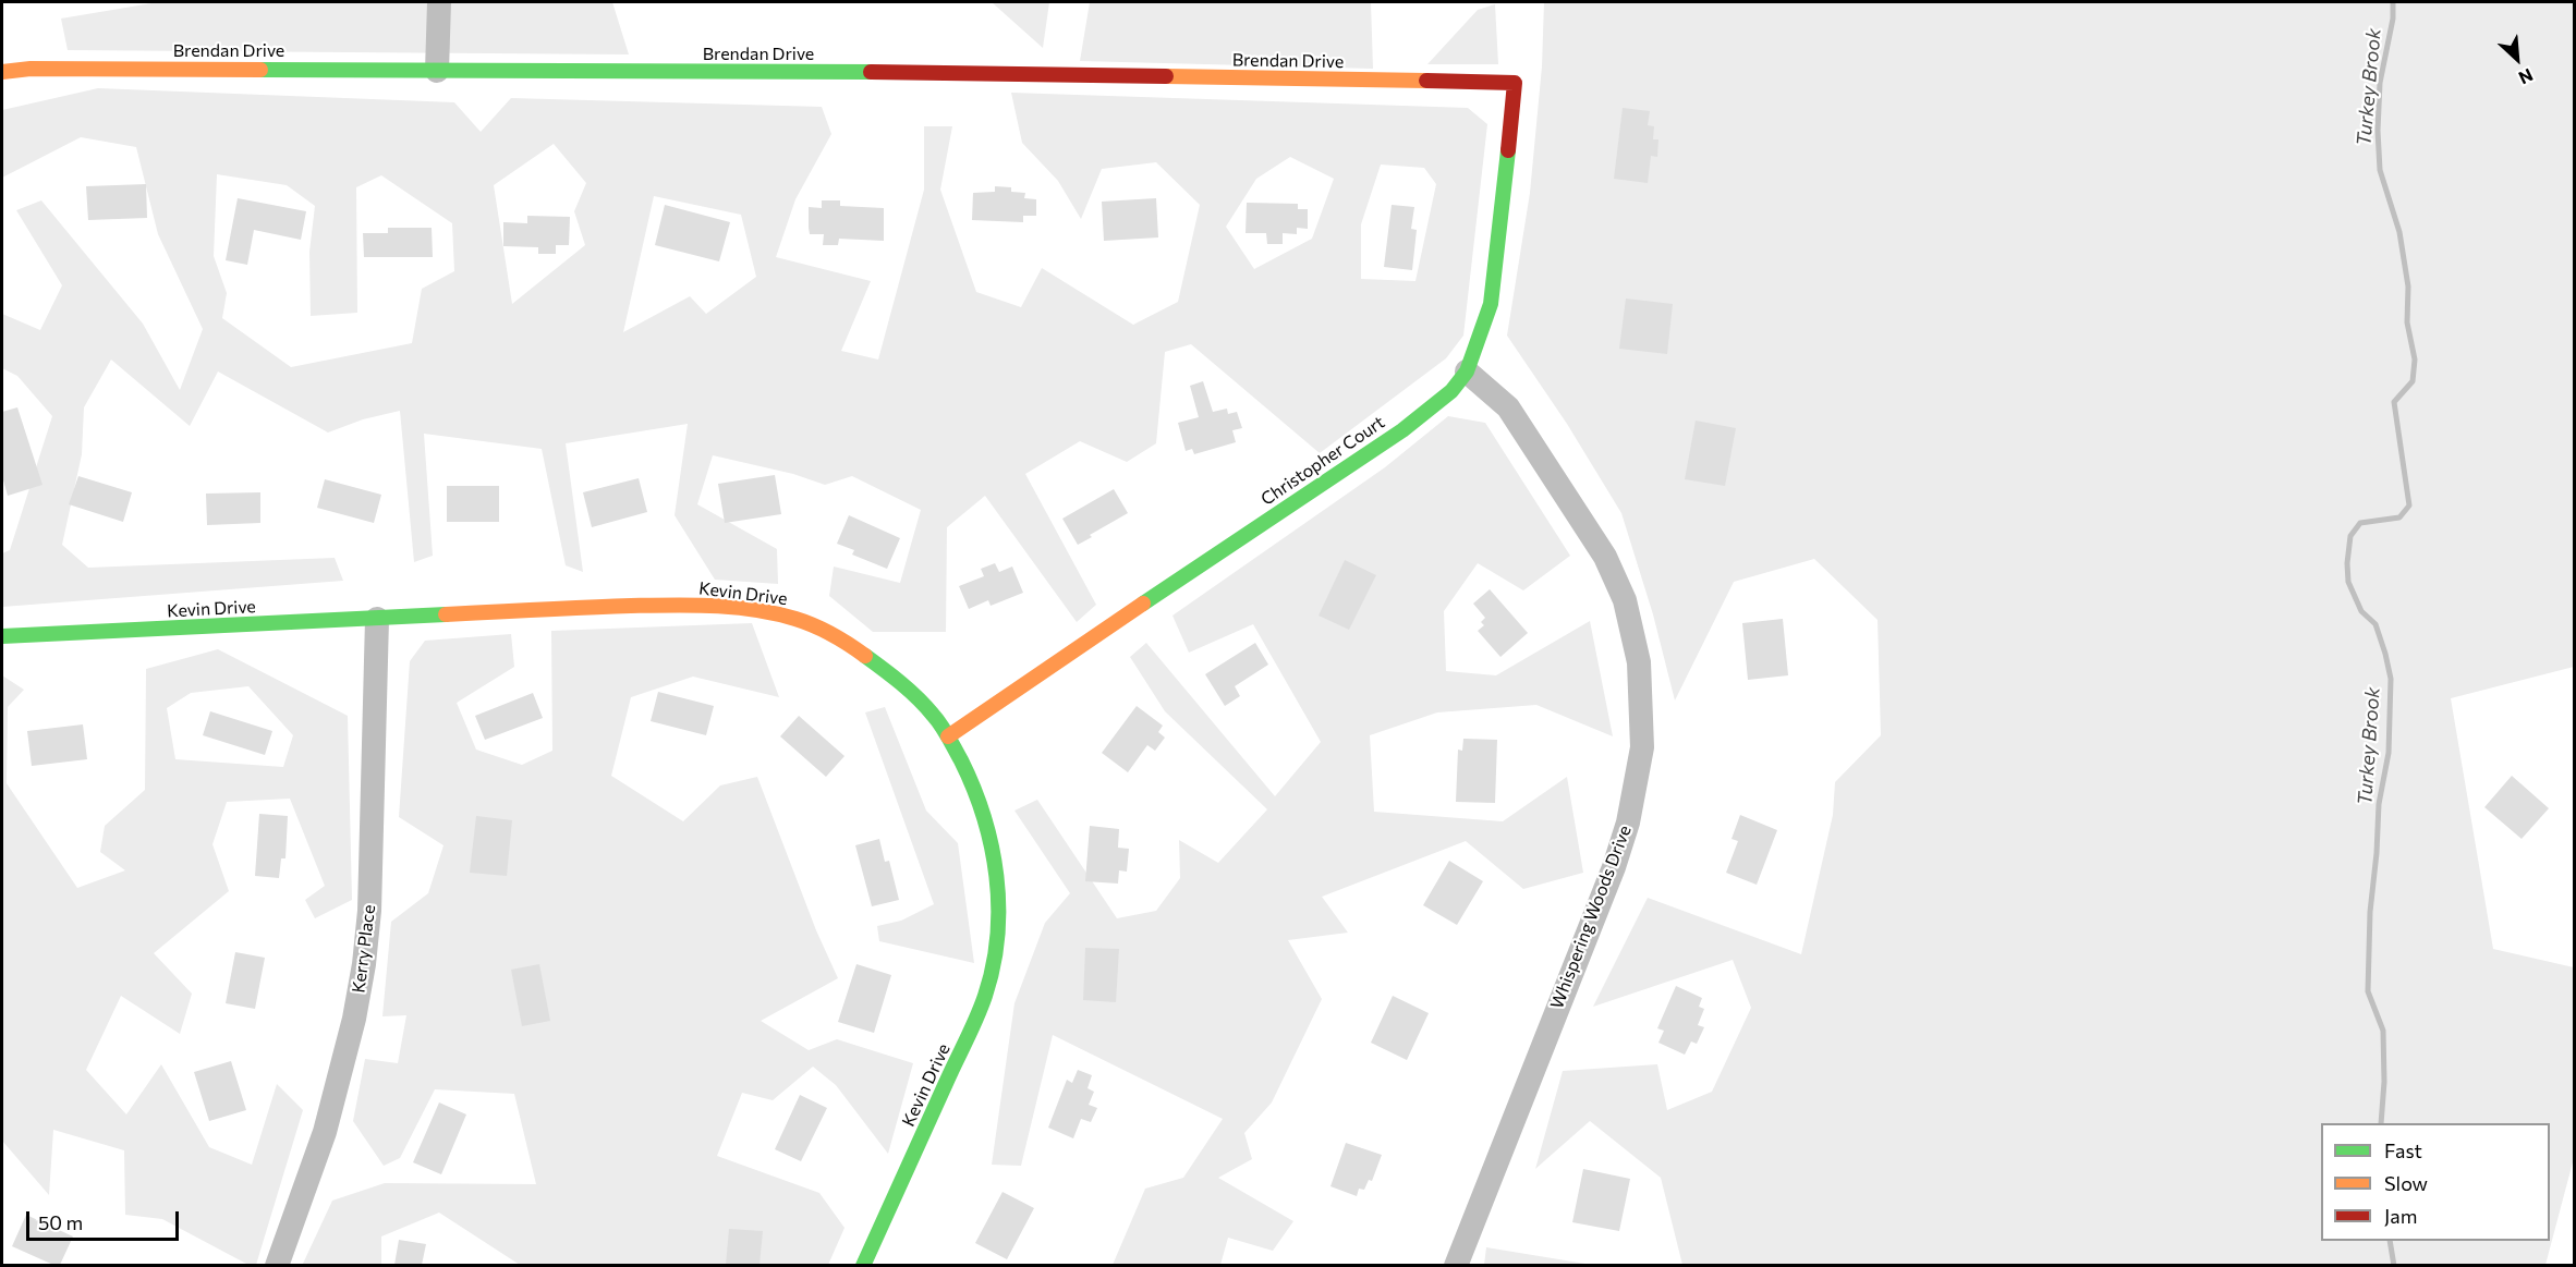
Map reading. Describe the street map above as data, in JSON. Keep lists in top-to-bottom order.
{
  "streets": {
    "street": [
      "Brendan Drive",
      "Christopher Court",
      "Kevin Drive",
      "Whispering Woods Drive",
      "Kerry Place"
    ]
  },
  "crossings": [
    ["Brendan Drive", "Christopher Court"],
    ["Christopher Court", "Kevin Drive"],
    ["Christopher Court", "Whispering Woods Drive"],
    ["Kevin Drive", "Kerry Place"]
  ],
  "water": ["Turkey Brook"],
  "legend": ["Fast", "Slow", "Jam"],
  "scale_bar": "50 m",
  "north": "bottom right"
}
